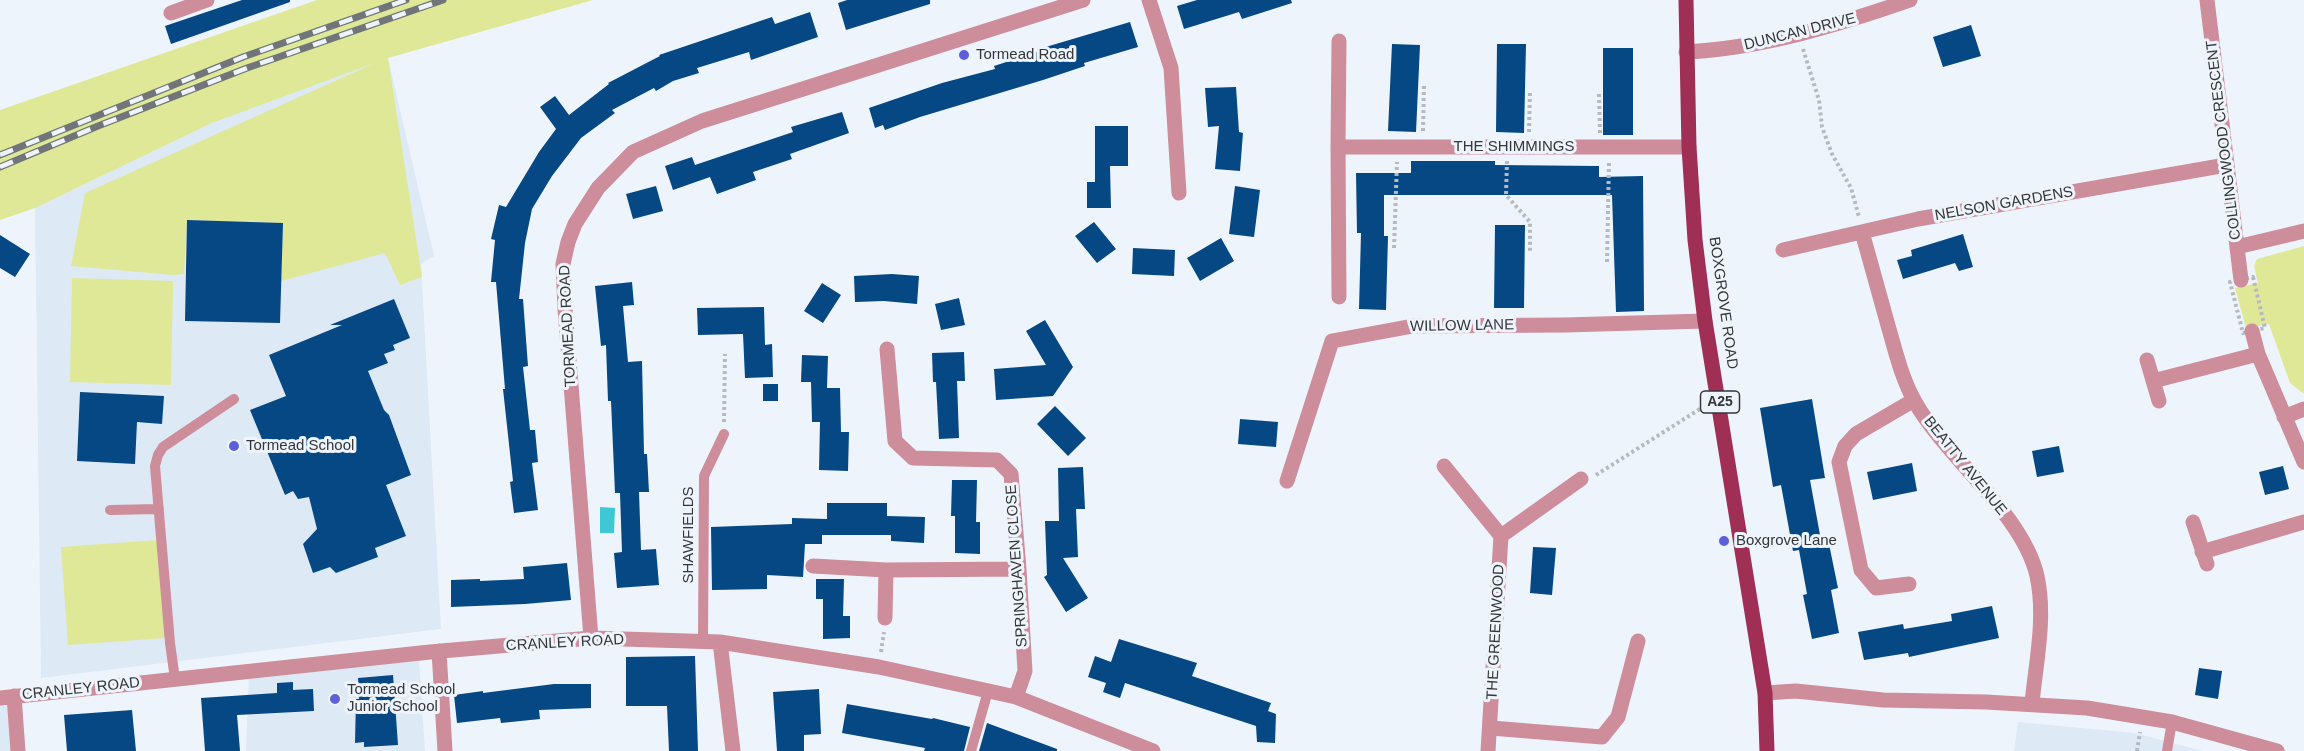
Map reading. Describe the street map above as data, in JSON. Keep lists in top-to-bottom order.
{
  "streets": {
    "main road": ["BOXGROVE ROAD", "A25"],
    "street": [
      "DUNCAN DRIVE",
      "COLLINGWOOD CRESCENT",
      "THE SHIMMINGS",
      "NELSON GARDENS",
      "TORMEAD ROAD",
      "WILLOW LANE",
      "BEATTY AVENUE",
      "SPRINGHAVEN CLOSE",
      "THE GREENWOOD",
      "CRANLEY ROAD"
    ],
    "lane": ["SHAWFIELDS"]
  },
  "crossings": [
    ["DUNCAN DRIVE", "BOXGROVE ROAD"],
    ["COLLINGWOOD CRESCENT", "NELSON GARDENS"],
    ["THE SHIMMINGS", "BOXGROVE ROAD"],
    ["NELSON GARDENS", "BEATTY AVENUE"],
    ["BOXGROVE ROAD", "WILLOW LANE"],
    ["TORMEAD ROAD", "CRANLEY ROAD"],
    ["SHAWFIELDS", "CRANLEY ROAD"],
    ["SPRINGHAVEN CLOSE", "CRANLEY ROAD"]
  ],
  "places": [
    "Tormead Road",
    "Tormead School",
    "Boxgrove Lane",
    "Tormead School Junior School"
  ]
}
